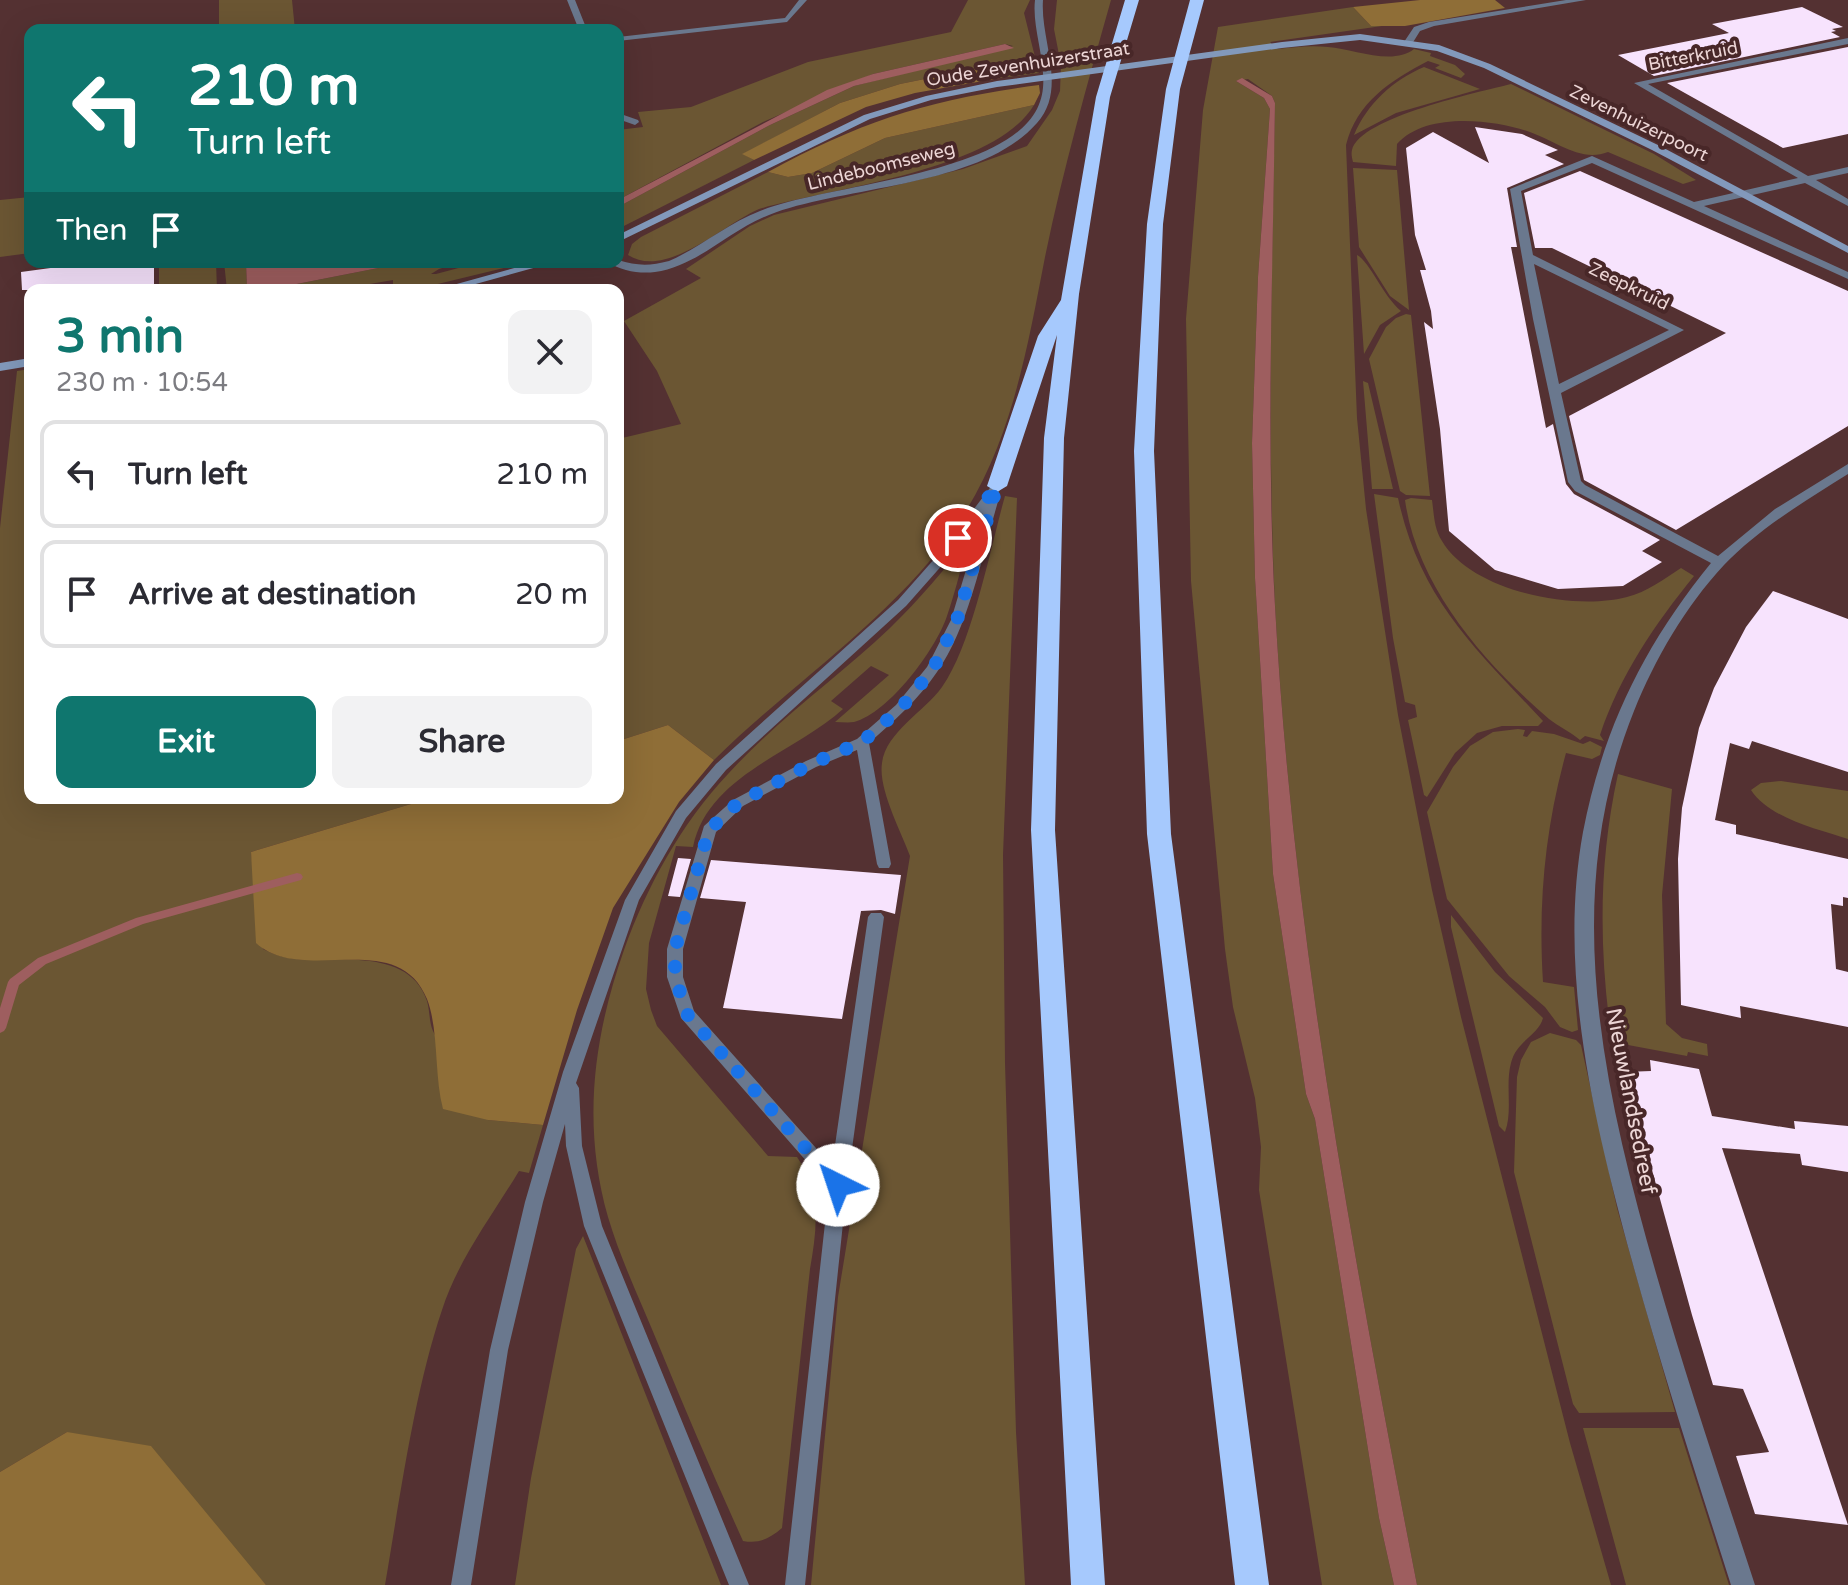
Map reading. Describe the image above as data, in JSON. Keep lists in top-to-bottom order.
{
  "streets": {
    "street": [
      "Bitterkruid",
      "Oude Zevenhuizerstraat",
      "Zevenhuizerpoort",
      "Lindeboomseweg",
      "Zeepkruid",
      "Nieuwlandsedreef"
    ]
  },
  "crossings": [
    ["Oude Zevenhuizerstraat", "Zevenhuizerpoort"]
  ],
  "page": {
    "turn": ["210 m", "Turn left"],
    "then": "Then",
    "heading": ["3 min", "230 m · 10:54"],
    "list": [
      {
        "name": "Turn left",
        "value": "210 m"
      },
      {
        "name": "Arrive at destination",
        "value": "20 m"
      }
    ],
    "buttons": ["Exit", "Share"]
  }
}
